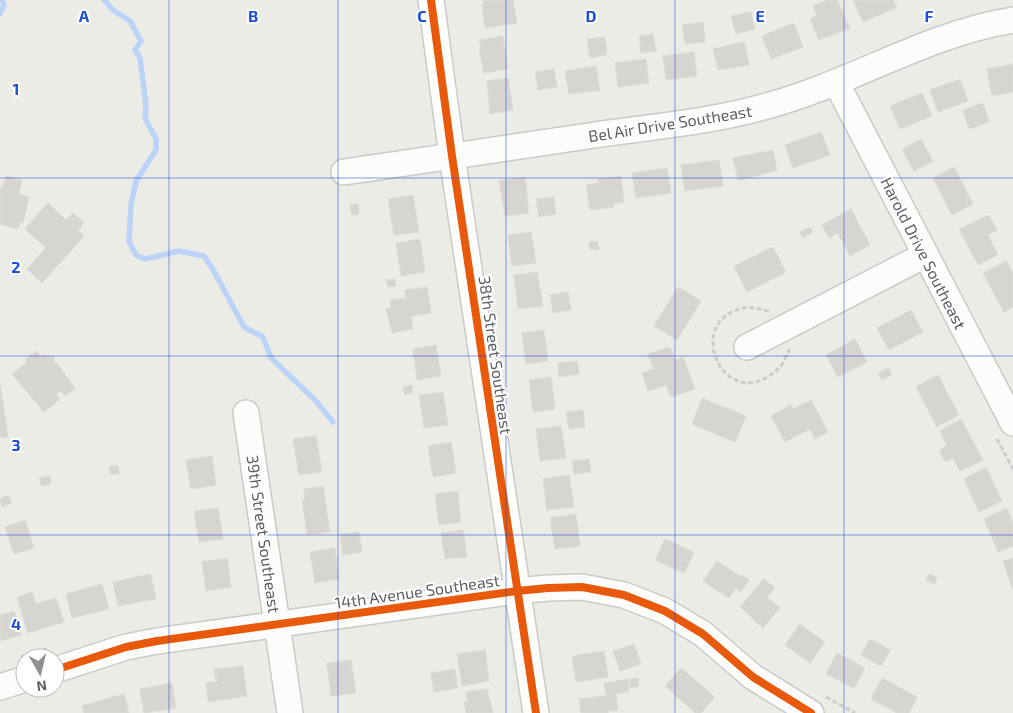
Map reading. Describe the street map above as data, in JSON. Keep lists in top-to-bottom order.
{
  "streets": {
    "street": [
      "Bel Air Drive Southeast",
      "Harold Drive Southeast",
      "38th Street Southeast",
      "39th Street Southeast",
      "14th Avenue Southeast"
    ]
  },
  "crossings": [
    ["Bel Air Drive Southeast", "Harold Drive Southeast"],
    ["Bel Air Drive Southeast", "38th Street Southeast"],
    ["38th Street Southeast", "14th Avenue Southeast"],
    ["39th Street Southeast", "14th Avenue Southeast"]
  ],
  "north": "bottom",
  "grid": {
    "columns": [
      "A",
      "B",
      "C",
      "D",
      "E",
      "F"
    ],
    "rows": [
      "1",
      "2",
      "3",
      "4"
    ]
  }
}
